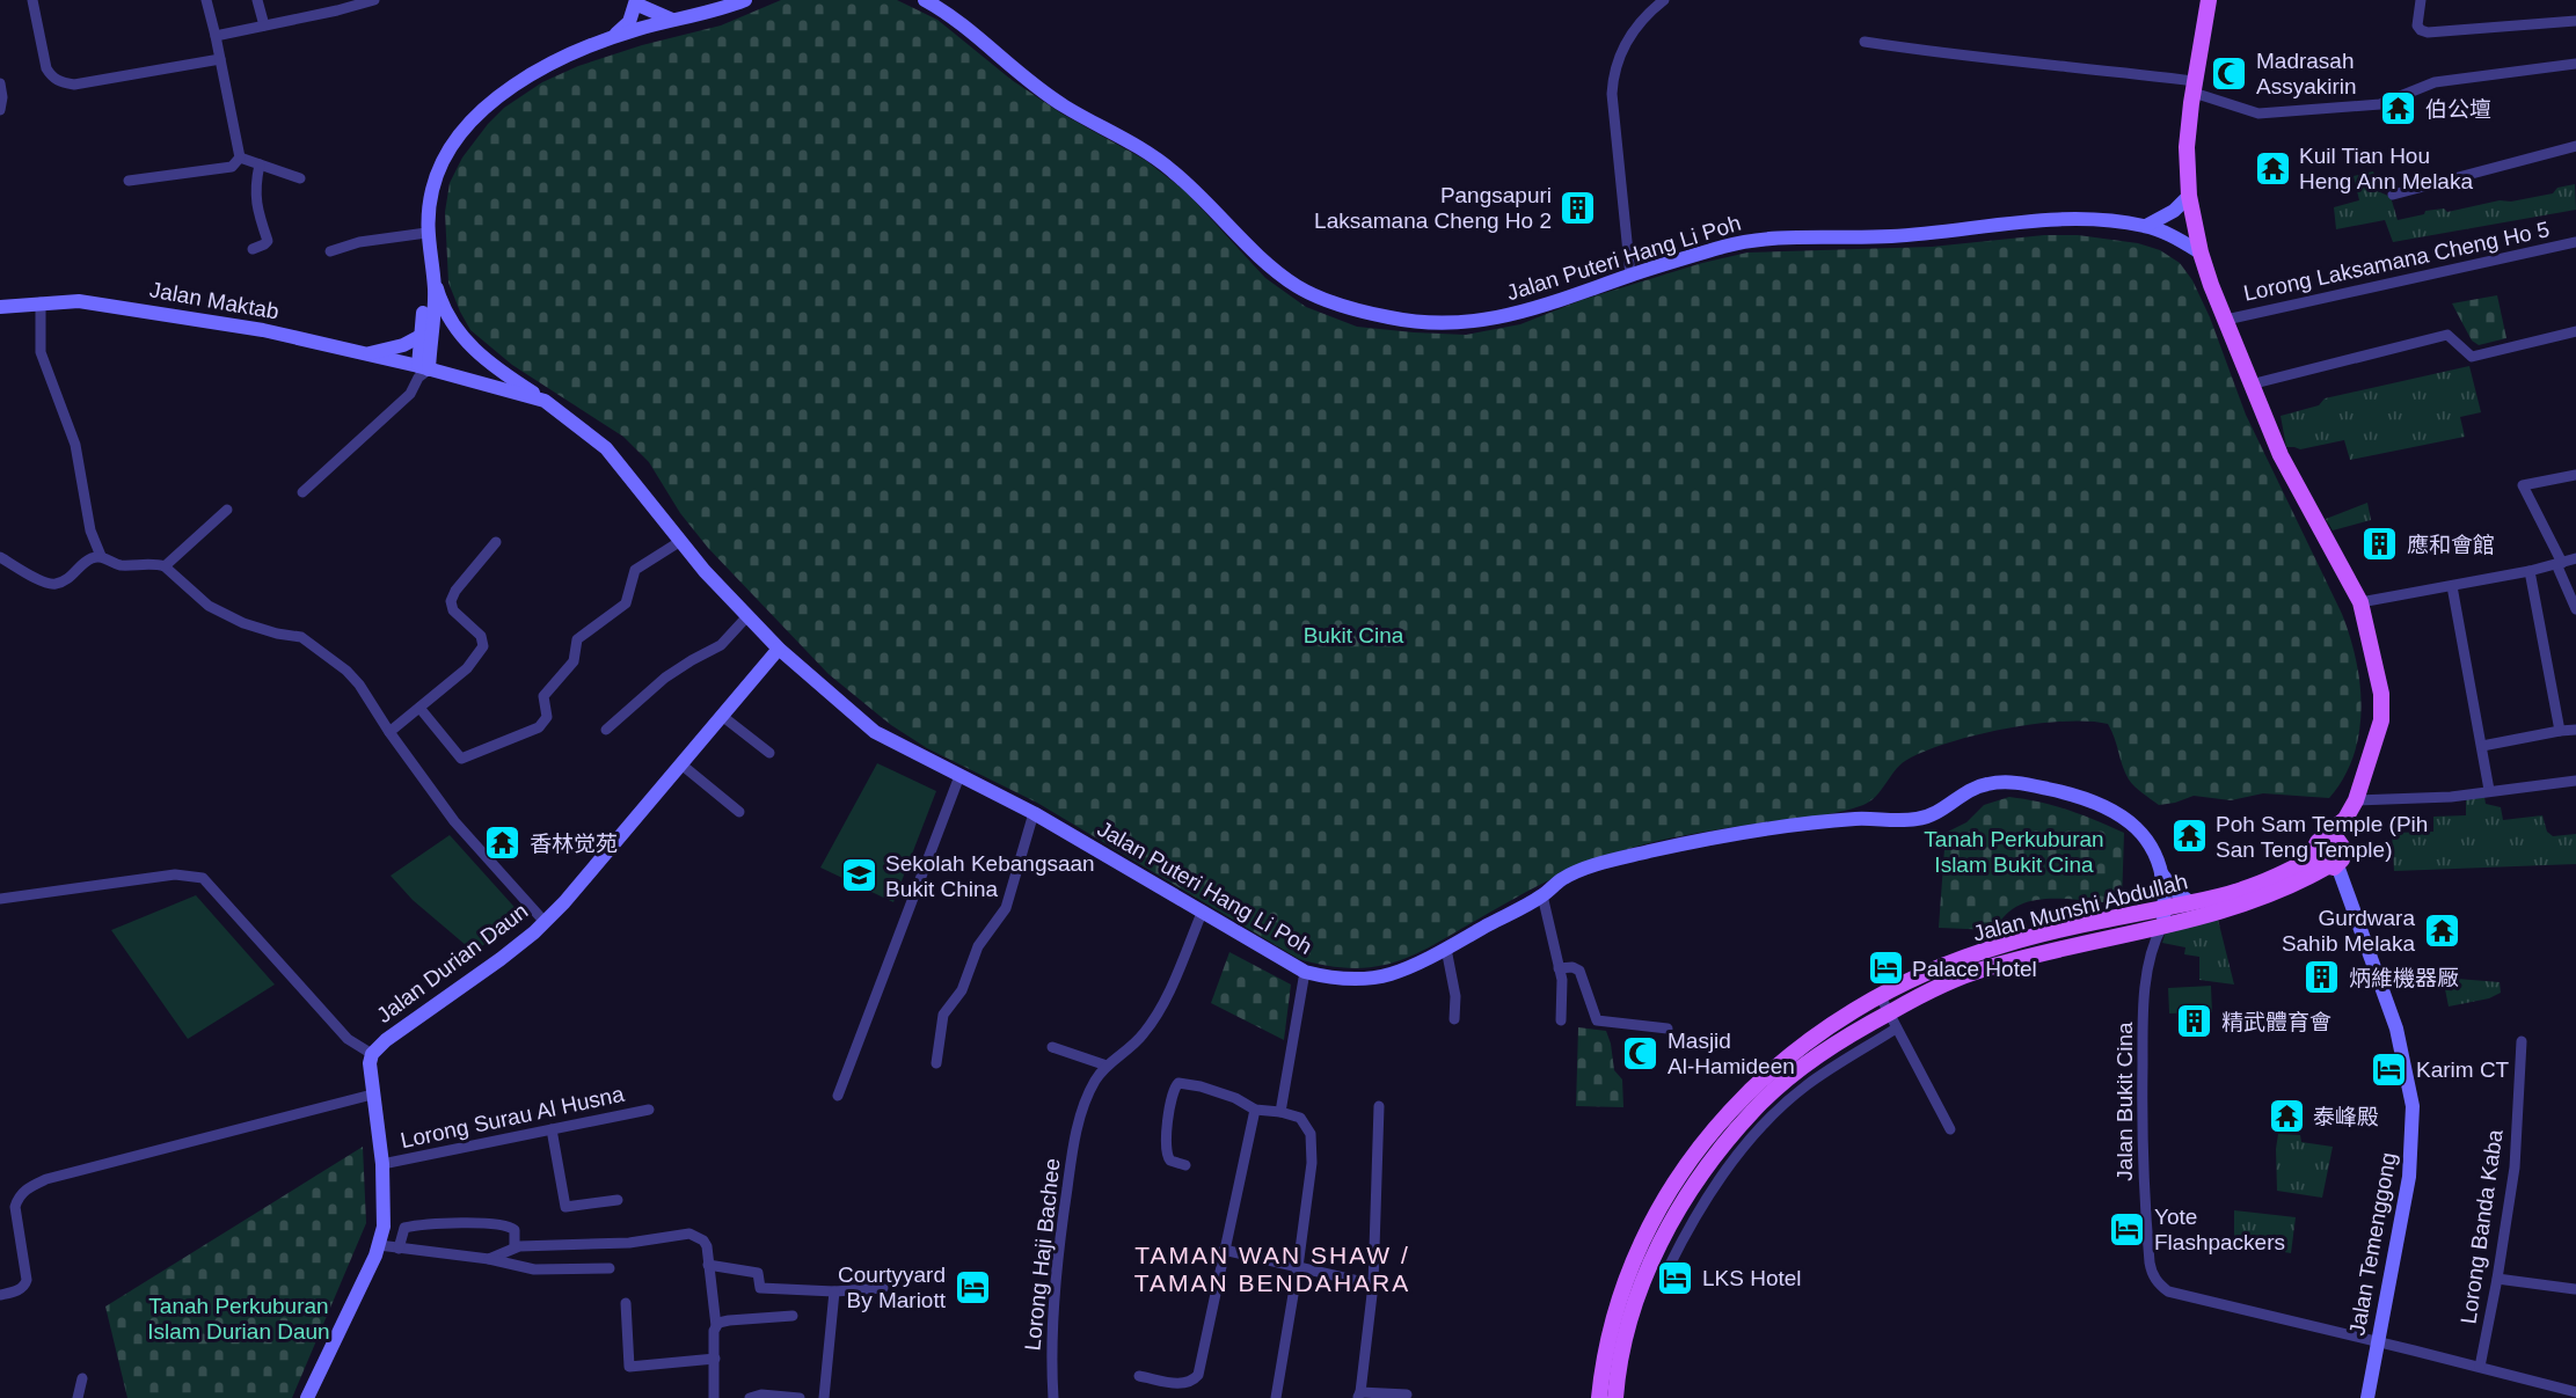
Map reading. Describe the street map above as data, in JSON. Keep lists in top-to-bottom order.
{
  "streets": {
    "main road": ["Jalan Munshi Abdullah"],
    "street": [
      "Jalan Puteri Hang Li Poh",
      "Lorong Laksamana Cheng Ho 5",
      "Jalan Maktab",
      "Jalan Durian Daun",
      "Jalan Bukit Cina",
      "Lorong Surau Al Husna",
      "Lorong Banda Kaba",
      "Jalan Temenggong",
      "Lorong Haji Bachee"
    ]
  },
  "crossings": [
    ["Jalan Puteri Hang Li Poh", "Jalan Maktab"],
    ["Jalan Puteri Hang Li Poh", "Jalan Munshi Abdullah"],
    ["Jalan Puteri Hang Li Poh", "Jalan Durian Daun"],
    ["Jalan Puteri Hang Li Poh", "Jalan Bukit Cina"],
    ["Jalan Puteri Hang Li Poh", "Lorong Haji Bachee"],
    ["Jalan Munshi Abdullah", "Jalan Bukit Cina"],
    ["Jalan Munshi Abdullah", "Jalan Temenggong"],
    ["Jalan Durian Daun", "Lorong Surau Al Husna"],
    ["Jalan Bukit Cina", "Jalan Temenggong"]
  ],
  "districts": ["TAMAN WAN SHAW / TAMAN BENDAHARA"],
  "parks": ["Bukit Cina", "Tanah Perkuburan Islam Bukit Cina", "Tanah Perkuburan Islam Durian Daun"],
  "places": {
    "mosque": ["Madrasah Assyakirin", "Masjid Al-Hamideen"],
    "temple": [
      "伯公壇",
      "Kuil Tian Hou Heng Ann Melaka",
      "Poh Sam Temple (Pih San Teng Temple)",
      "香林觉苑",
      "Gurdwara Sahib Melaka",
      "泰峰殿"
    ],
    "building": [
      "Pangsapuri Laksamana Cheng Ho 2",
      "應和會館",
      "炳維機器厰",
      "精武體育會"
    ],
    "school or university": ["Sekolah Kebangsaan Bukit China"],
    "hotel": [
      "Palace Hotel",
      "Karim CT",
      "Yote Flashpackers",
      "LKS Hotel",
      "Courtyyard By Mariott"
    ]
  }
}
